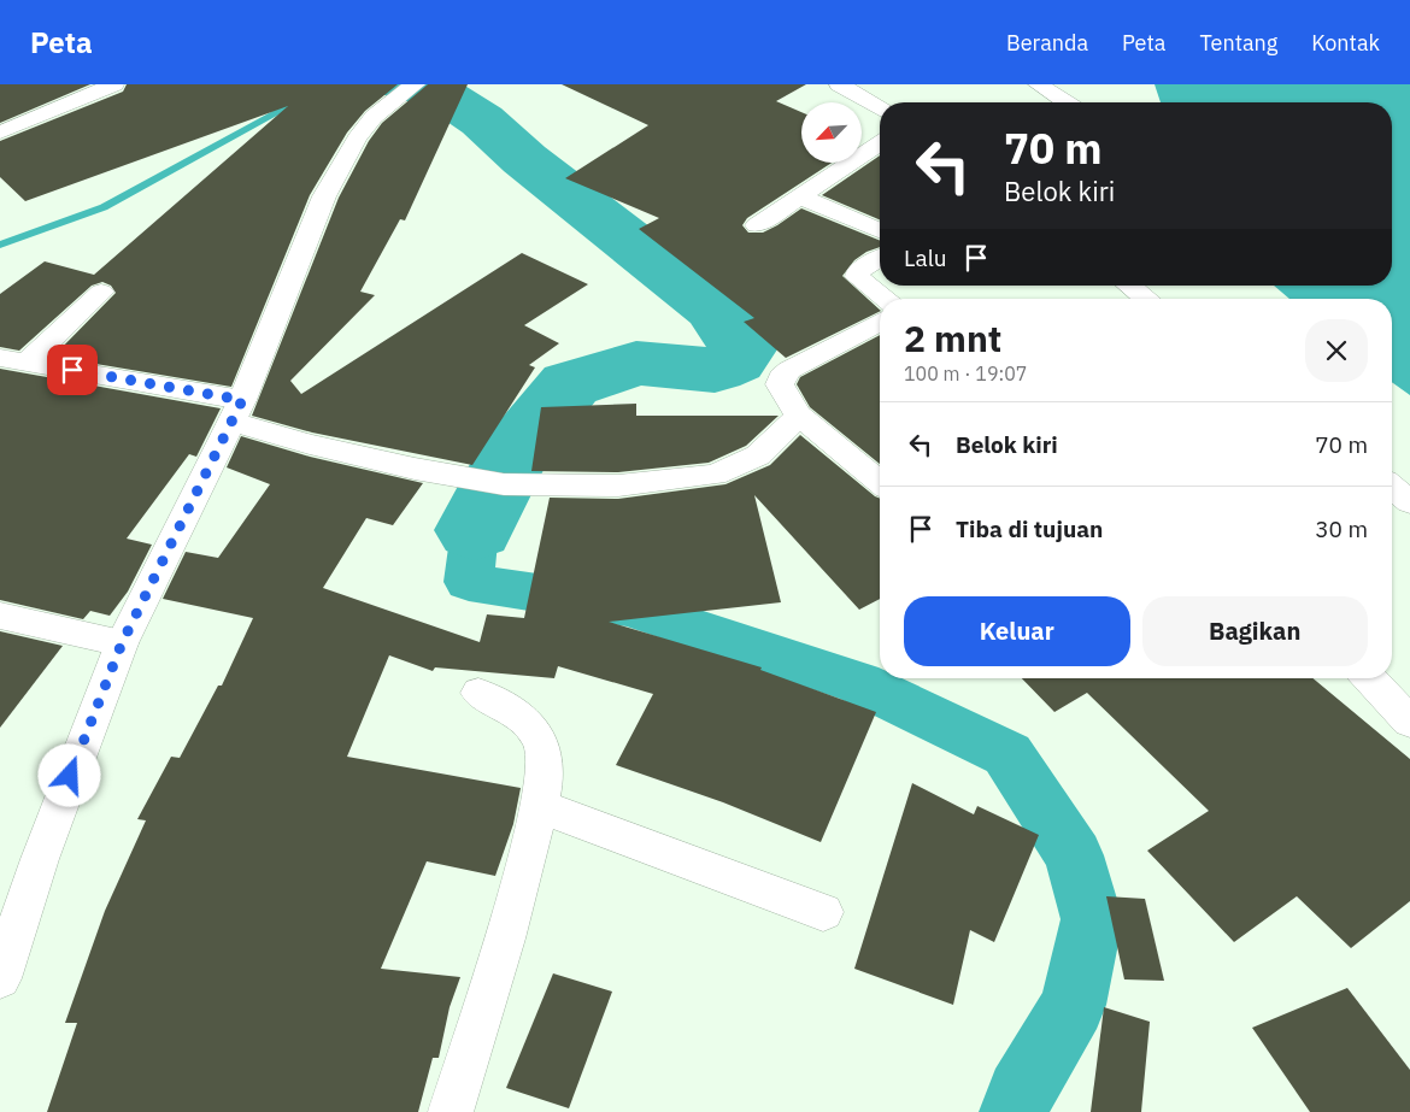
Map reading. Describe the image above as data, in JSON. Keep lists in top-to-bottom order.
{
  "north": "bottom left",
  "page": {
    "header": "Peta",
    "nav": [
      "Beranda",
      "Peta",
      "Tentang",
      "Kontak"
    ],
    "turn": ["70 m", "Belok kiri"],
    "then": "Lalu",
    "heading": ["2 mnt", "100 m · 19:07"],
    "list": [
      {
        "name": "Belok kiri",
        "value": "70 m"
      },
      {
        "name": "Tiba di tujuan",
        "value": "30 m"
      }
    ],
    "buttons": ["Keluar", "Bagikan"]
  }
}
